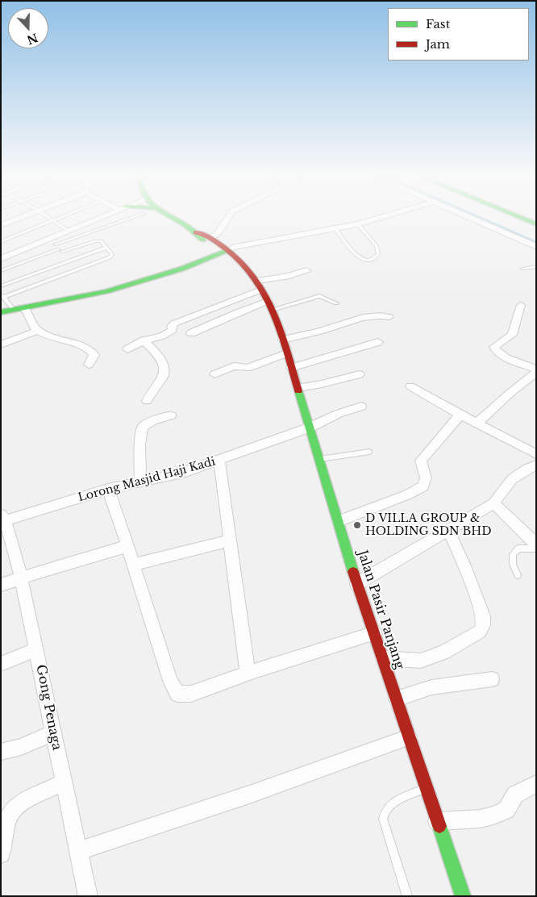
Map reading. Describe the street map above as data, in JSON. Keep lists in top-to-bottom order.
{
  "streets": {
    "main road": ["Jalan Pasir Panjang"],
    "street": ["Lorong Masjid Haji Kadi", "Gong Penaga"]
  },
  "crossings": [
    ["Lorong Masjid Haji Kadi", "Jalan Pasir Panjang"],
    ["Lorong Masjid Haji Kadi", "Gong Penaga"]
  ],
  "places": ["D VILLA GROUP & HOLDING SDN BHD"],
  "legend": ["Fast", "Jam"],
  "north": "bottom"
}
